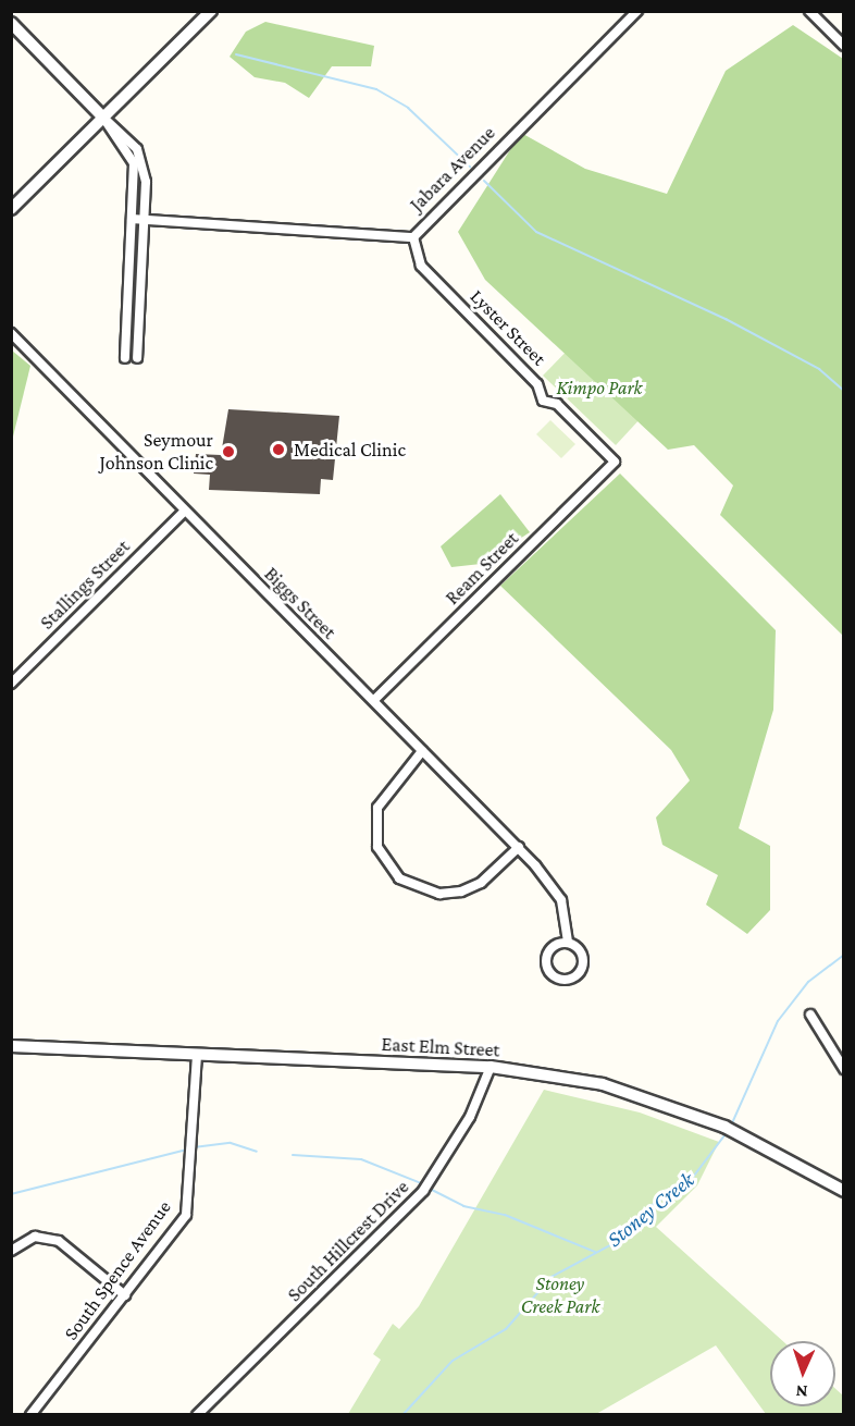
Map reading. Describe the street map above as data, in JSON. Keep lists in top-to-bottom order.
{
  "streets": {
    "street": [
      "Jabara Avenue",
      "Lyster Street",
      "Ream Street",
      "Stallings Street",
      "Biggs Street",
      "East Elm Street",
      "South Hillcrest Drive",
      "South Spence Avenue"
    ]
  },
  "crossings": [
    ["Jabara Avenue", "Lyster Street"],
    ["Lyster Street", "Ream Street"],
    ["Ream Street", "Biggs Street"],
    ["Stallings Street", "Biggs Street"],
    ["East Elm Street", "South Hillcrest Drive"],
    ["East Elm Street", "South Spence Avenue"]
  ],
  "water": ["Stoney Creek"],
  "parks": ["Kimpo Park", "Stoney Creek Park"],
  "places": ["Medical Clinic", "Seymour Johnson Clinic"],
  "north": "bottom"
}
